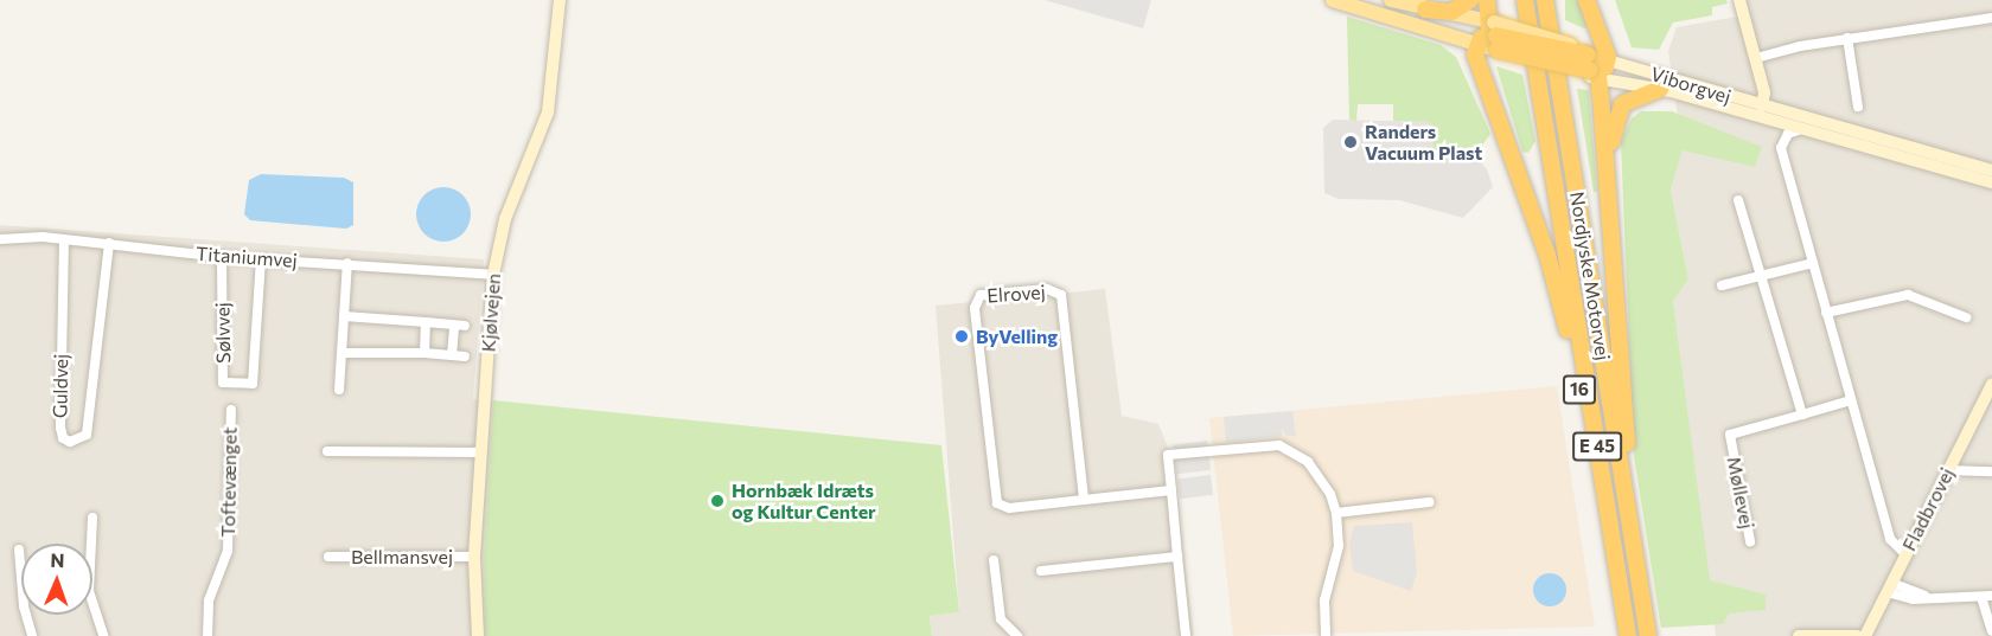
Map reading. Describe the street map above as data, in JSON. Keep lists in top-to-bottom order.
{
  "streets": {
    "highway": ["Nordjyske Motorvej", "16", "E 45"],
    "main road": ["Viborgvej"],
    "street": [
      "Titaniumvej",
      "Elrovej",
      "Kjølvejen",
      "Sølvvej",
      "Guldvej",
      "Toftevænget",
      "Møllevej",
      "Fladbrovej",
      "Bellmansvej"
    ]
  },
  "crossings": [
    ["Viborgvej", "16"],
    ["Titaniumvej", "Kjølvejen"],
    ["Titaniumvej", "Sølvvej"],
    ["Titaniumvej", "Guldvej"],
    ["Nordjyske Motorvej", "16"],
    ["Kjølvejen", "Bellmansvej"]
  ],
  "places": ["Randers Vacuum Plast", "ByVelling", "Hornbæk Idræts og Kultur Center"],
  "north": "top"
}
